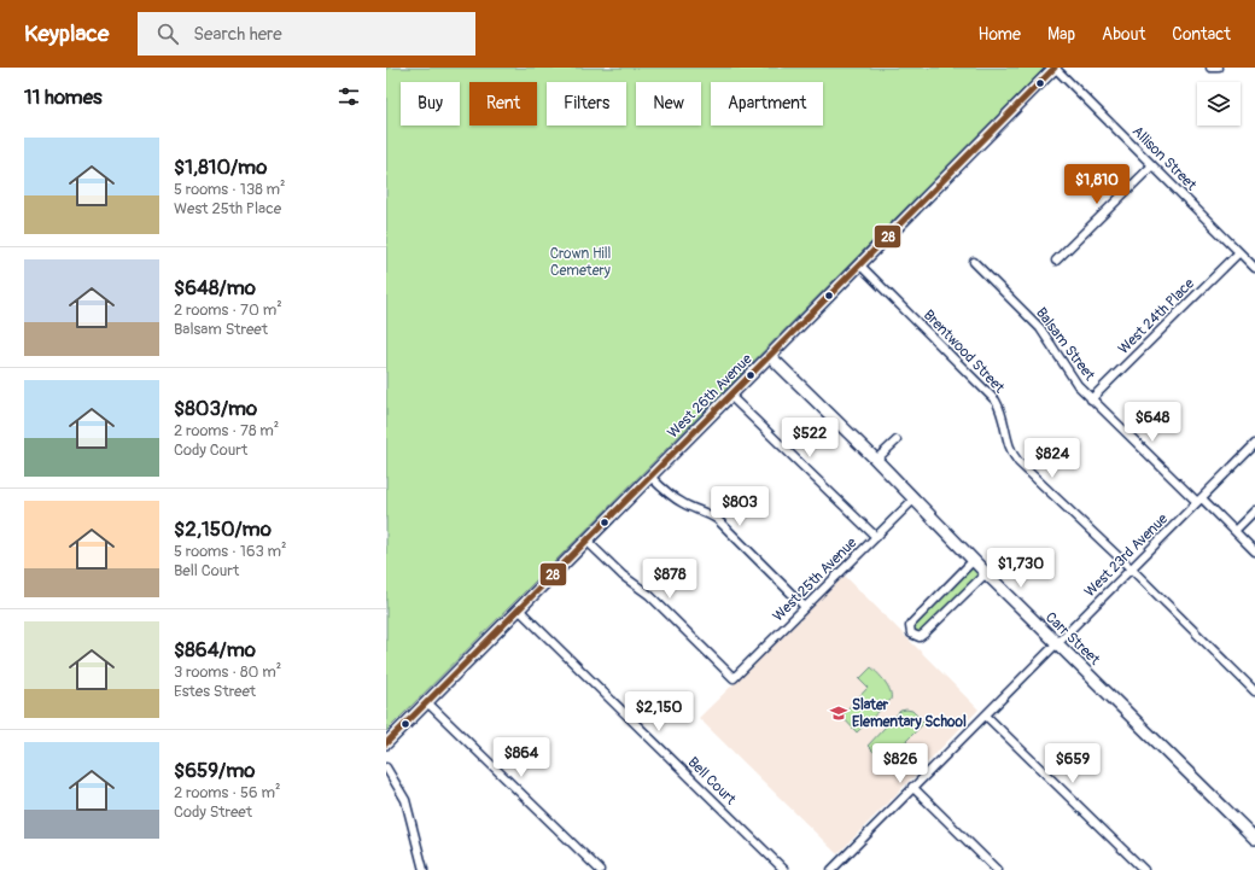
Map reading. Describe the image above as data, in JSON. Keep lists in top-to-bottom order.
{
  "streets": {
    "street": [
      "Allison Street",
      "West 24th Place",
      "Balsam Street",
      "Brentwood Street",
      "West 26th Avenue",
      "West 23rd Avenue",
      "West 25th Avenue",
      "Carr Street",
      "Bell Court"
    ]
  },
  "crossings": [
    ["Allison Street", "West 24th Place"],
    ["Allison Street", "West 26th Avenue"],
    ["West 24th Place", "Balsam Street"],
    ["Balsam Street", "West 23rd Avenue"],
    ["Brentwood Street", "West 26th Avenue"],
    ["Brentwood Street", "West 23rd Avenue"],
    ["West 26th Avenue", "West 25th Avenue"],
    ["West 26th Avenue", "Carr Street"],
    ["West 26th Avenue", "Bell Court"],
    ["West 23rd Avenue", "Carr Street"],
    ["West 25th Avenue", "Carr Street"]
  ],
  "parks": ["Crown Hill Cemetery"],
  "places": {
    "school or university": ["Slater Elementary School"]
  },
  "lines": ["transit line 28"],
  "page": {
    "header": "Keyplace",
    "search": "Search here",
    "nav": [
      "Home",
      "Map",
      "About",
      "Contact"
    ],
    "heading": "11 homes",
    "chip": [
      "Buy",
      "Rent",
      "Filters",
      "New",
      "Apartment"
    ],
    "list": [
      {
        "name": "$1,810/mo",
        "note": "5 rooms · 138 m² · West 25th Place"
      },
      {
        "name": "$648/mo",
        "note": "2 rooms · 70 m² · Balsam Street"
      },
      {
        "name": "$803/mo",
        "note": "2 rooms · 78 m² · Cody Court"
      },
      {
        "name": "$2,150/mo",
        "note": "5 rooms · 163 m² · Bell Court"
      },
      {
        "name": "$864/mo",
        "note": "3 rooms · 80 m² · Estes Street"
      },
      {
        "name": "$659/mo",
        "note": "2 rooms · 56 m² · Cody Street"
      }
    ],
    "price": [
      "$1,810",
      "$648",
      "$522",
      "$824",
      "$803",
      "$1,730",
      "$878",
      "$2,150",
      "$864",
      "$826",
      "$659"
    ]
  }
}
